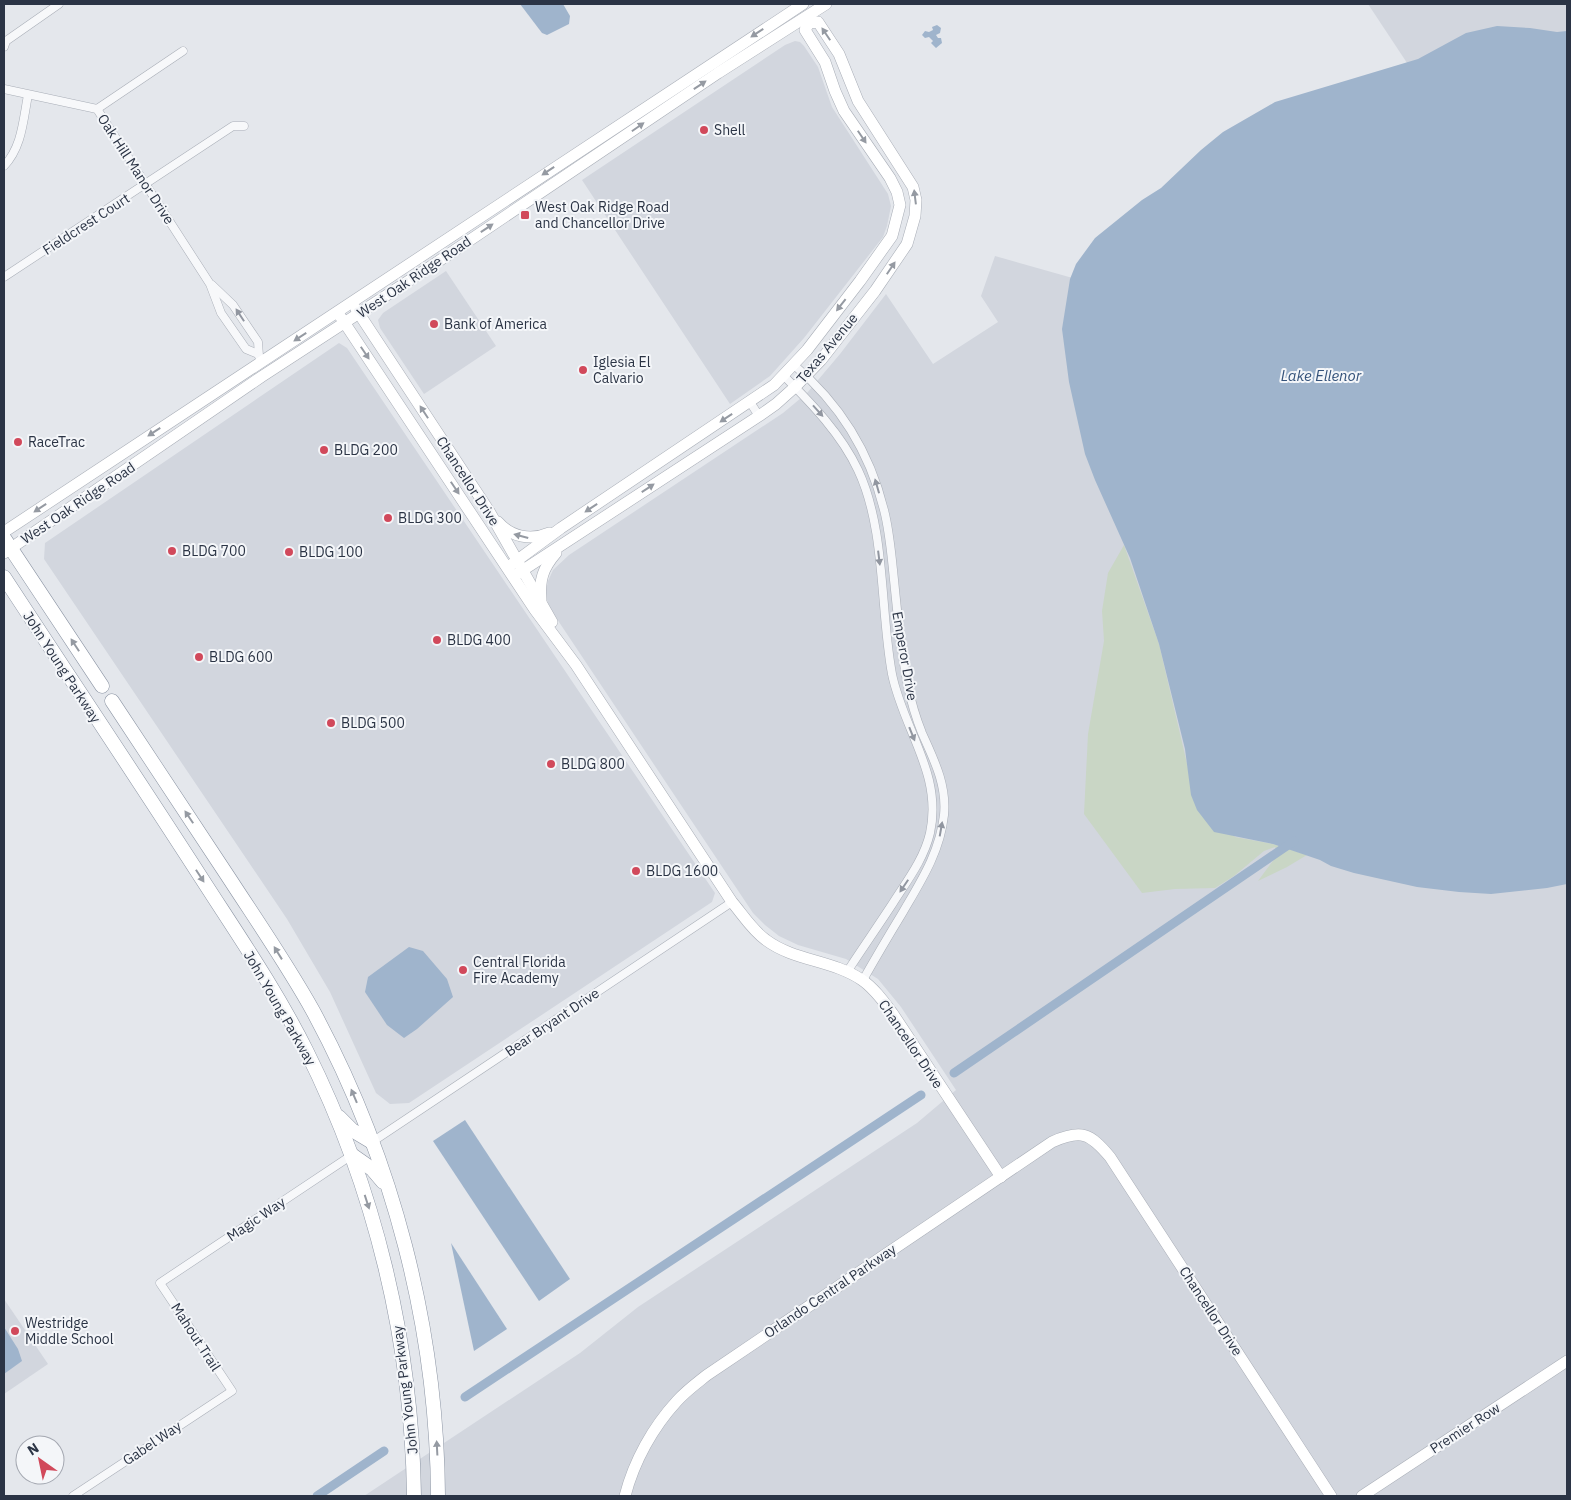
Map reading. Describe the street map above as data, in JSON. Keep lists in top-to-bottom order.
{
  "streets": {
    "highway": ["John Young Parkway"],
    "street": [
      "Oak Hill Manor Drive",
      "Fieldcrest Court",
      "West Oak Ridge Road",
      "Texas Avenue",
      "Chancellor Drive",
      "Emperor Drive",
      "Bear Bryant Drive",
      "Magic Way",
      "Orlando Central Parkway",
      "Mahout Trail",
      "Premier Row",
      "Gabel Way"
    ]
  },
  "crossings": [
    ["Oak Hill Manor Drive", "Fieldcrest Court"],
    ["Oak Hill Manor Drive", "West Oak Ridge Road"],
    ["West Oak Ridge Road", "Texas Avenue"],
    ["West Oak Ridge Road", "Chancellor Drive"],
    ["West Oak Ridge Road", "John Young Parkway"],
    ["Texas Avenue", "Chancellor Drive"],
    ["Texas Avenue", "Emperor Drive"],
    ["Chancellor Drive", "Emperor Drive"],
    ["Chancellor Drive", "Bear Bryant Drive"],
    ["Chancellor Drive", "Orlando Central Parkway"],
    ["John Young Parkway", "Bear Bryant Drive"],
    ["John Young Parkway", "Magic Way"],
    ["Magic Way", "Mahout Trail"],
    ["Mahout Trail", "Gabel Way"]
  ],
  "water": ["Lake Ellenor"],
  "places": {
    "other": [
      "Shell",
      "Bank of America",
      "Iglesia El Calvario",
      "RaceTrac",
      "BLDG 200",
      "BLDG 300",
      "BLDG 700",
      "BLDG 100",
      "BLDG 400",
      "BLDG 600",
      "BLDG 500",
      "BLDG 800",
      "BLDG 1600",
      "Central Florida Fire Academy",
      "Westridge Middle School"
    ],
    "transit": ["West Oak Ridge Road and Chancellor Drive"]
  },
  "north": "top left"
}
